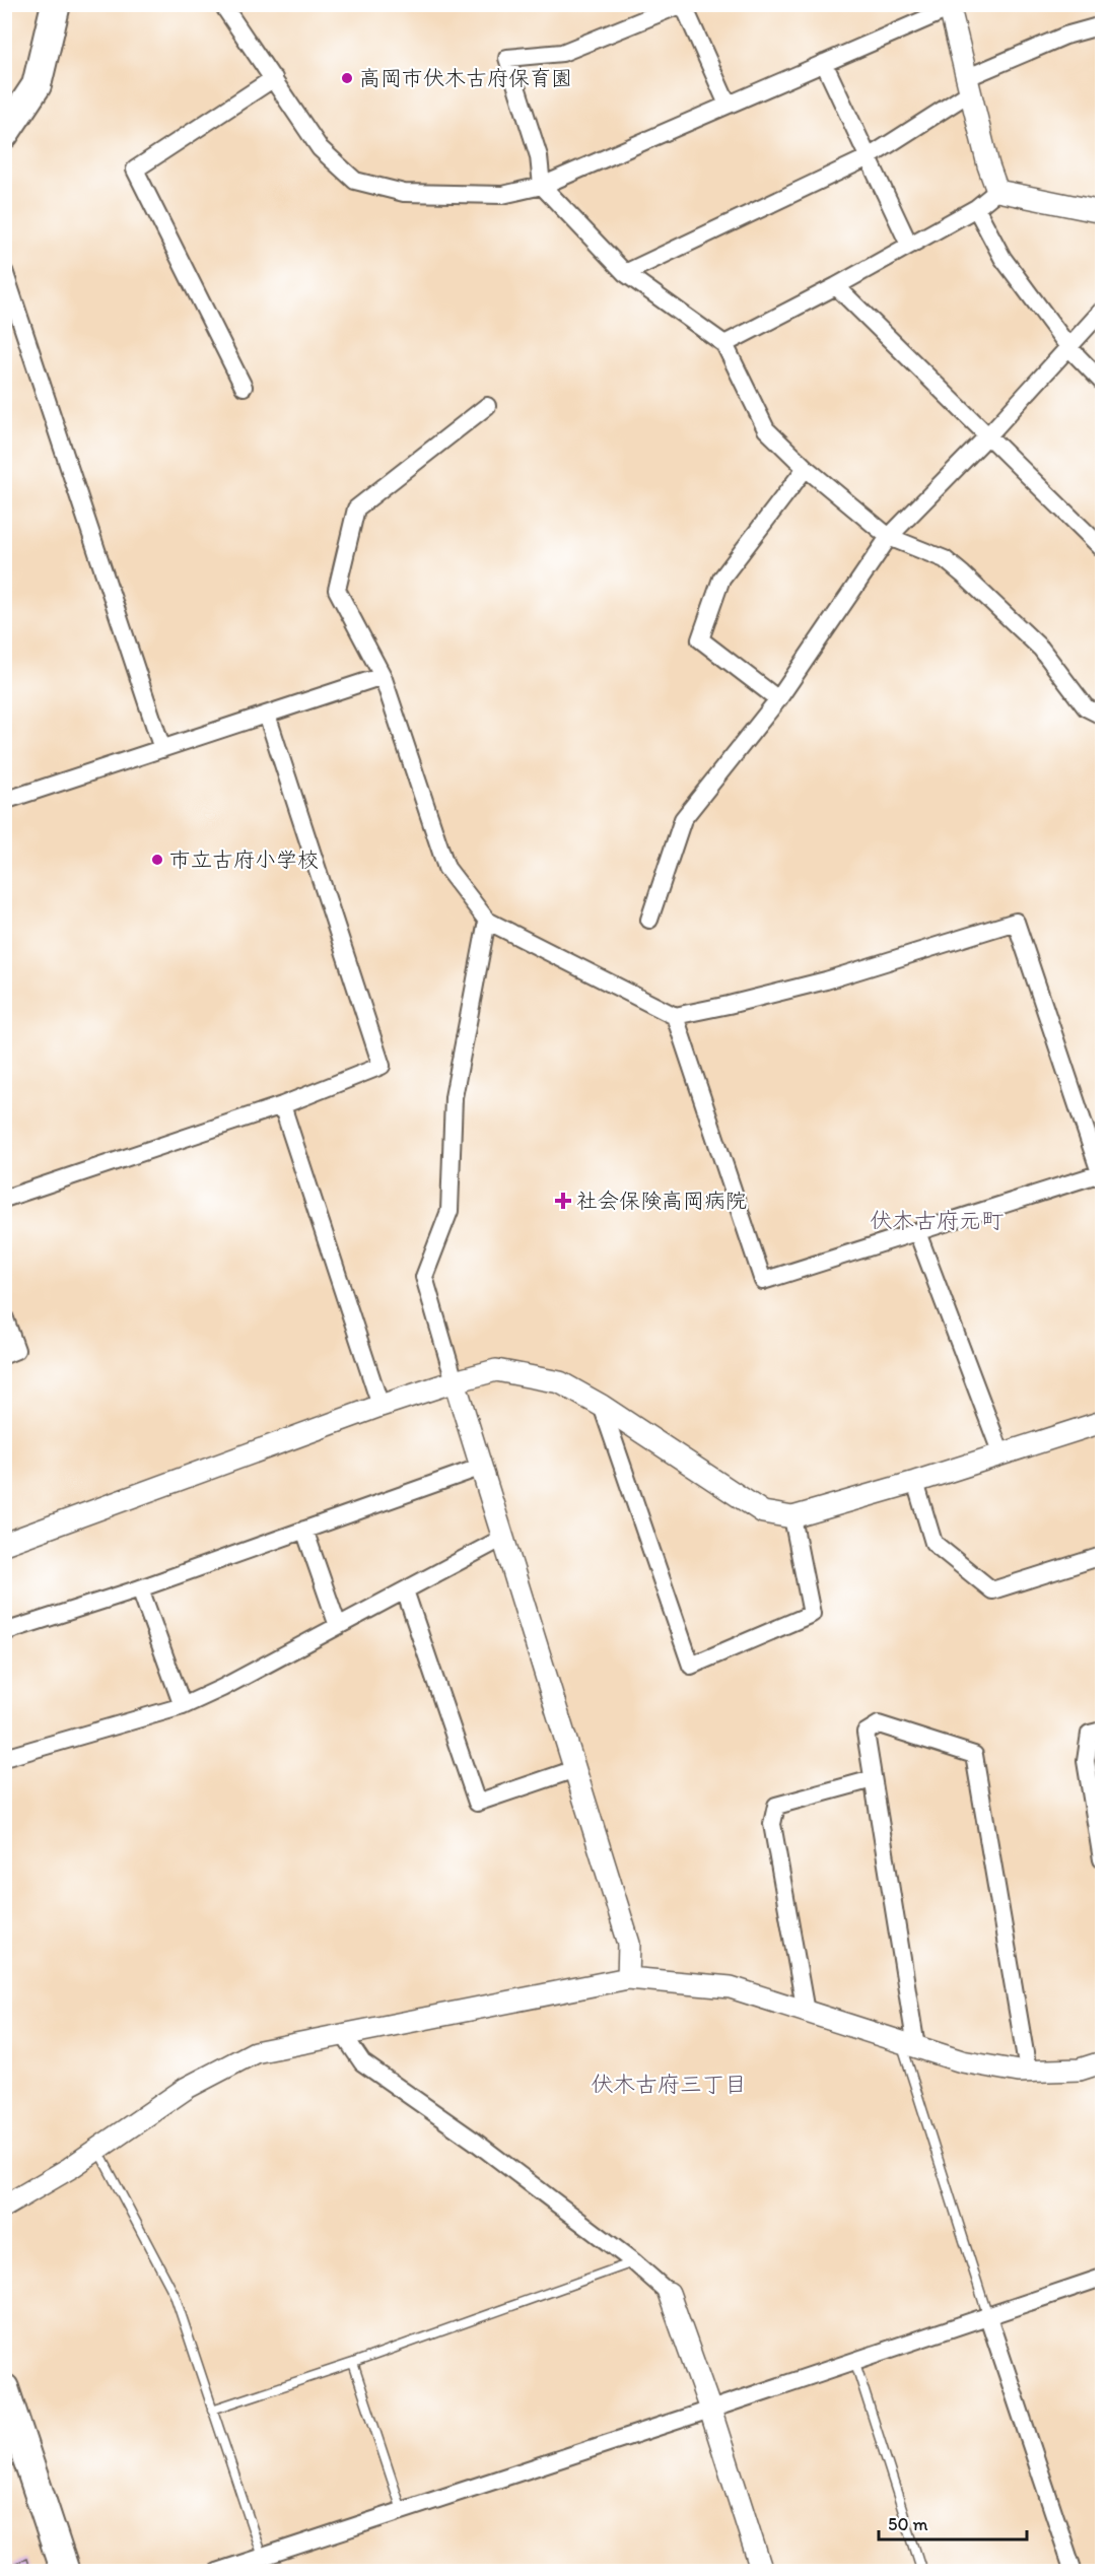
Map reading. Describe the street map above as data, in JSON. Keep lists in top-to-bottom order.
{
  "districts": ["伏木古府元町", "伏木古府三丁目"],
  "places": {
    "other": ["高岡市伏木古府保育園", "市立古府小学校"],
    "health": ["社会保険高岡病院"]
  },
  "scale_bar": "50 m"
}
